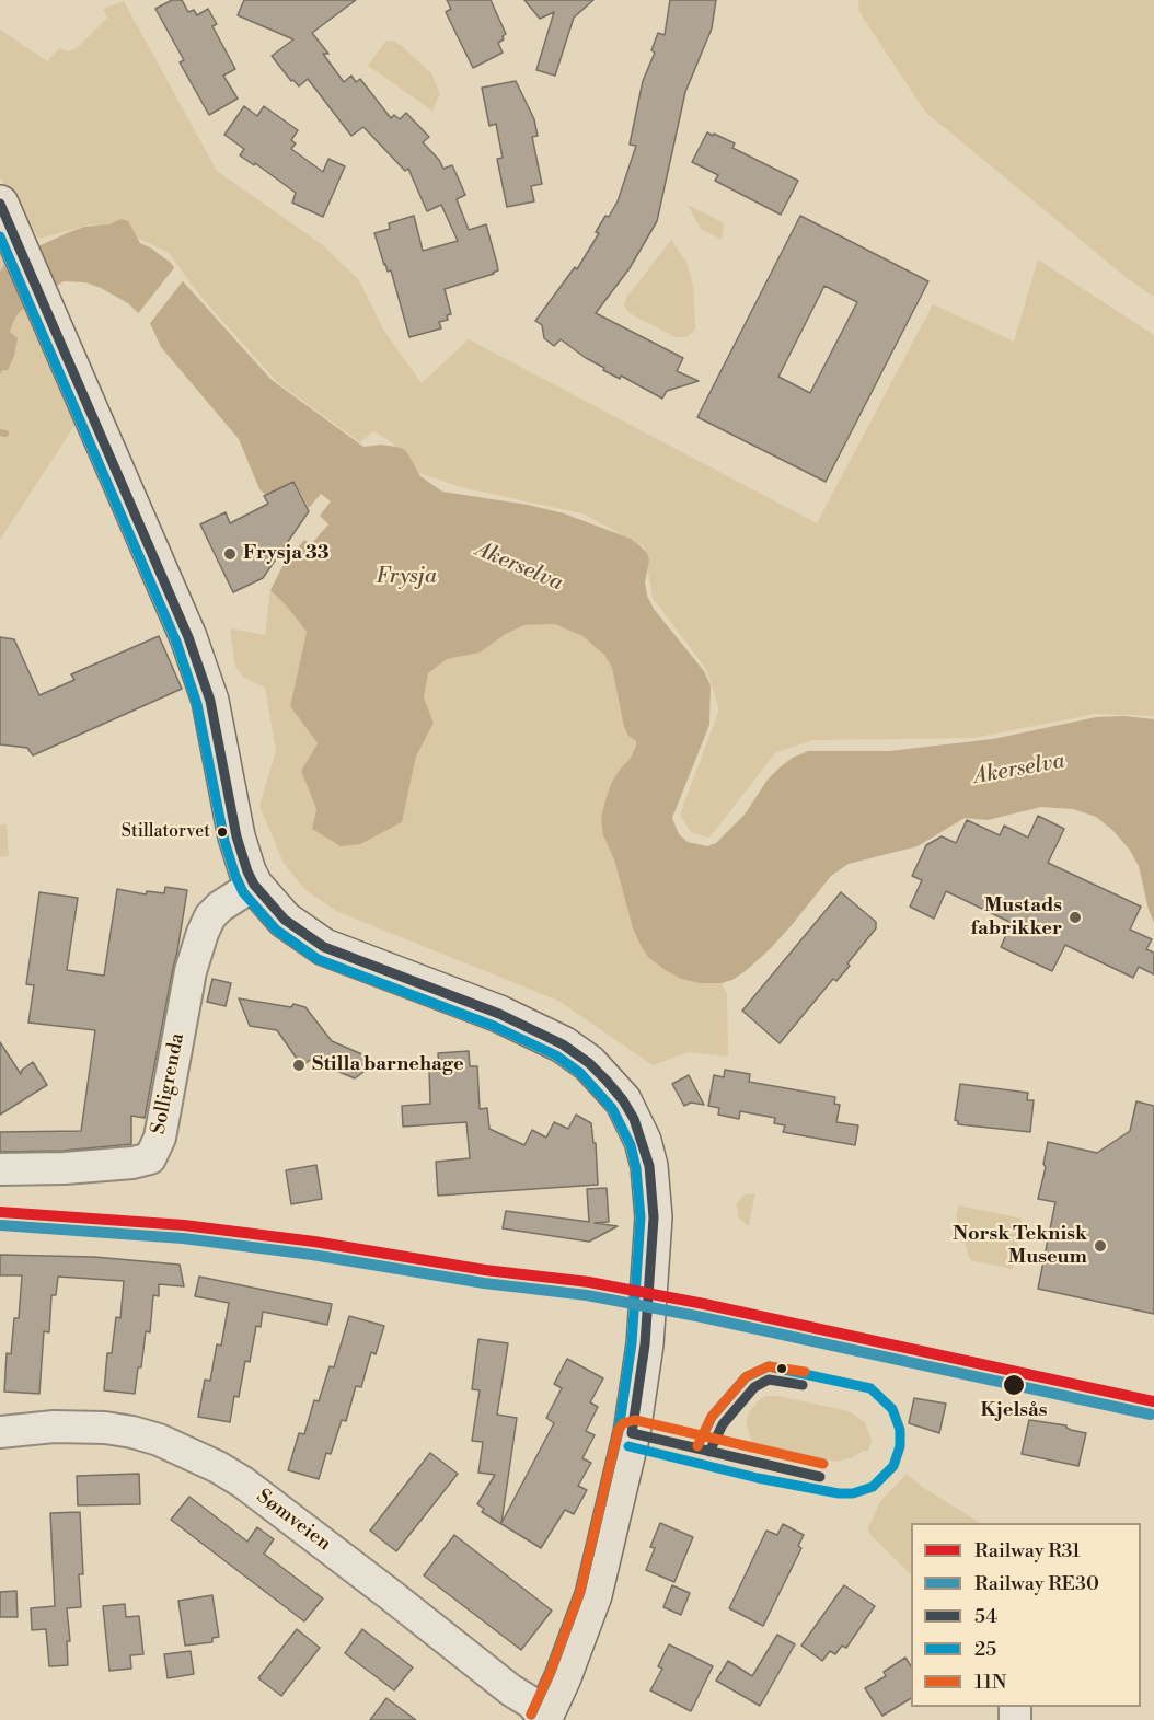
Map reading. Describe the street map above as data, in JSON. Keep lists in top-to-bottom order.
{
  "streets": {
    "street": ["Solligrenda", "Sømveien"]
  },
  "water": ["Akerselva", "Frysja"],
  "places": [
    "Frysja 33",
    "Stillatorvet",
    "Mustads fabrikker",
    "Stilla barnehage",
    "Norsk Teknisk Museum",
    "Kjelsås"
  ],
  "lines": [
    "transit line 54",
    "transit line 25",
    "rail line R31",
    "rail line RE30",
    "transit line 11N"
  ],
  "legend": [
    "Railway R31",
    "Railway RE30",
    "54",
    "25",
    "11N"
  ]
}
